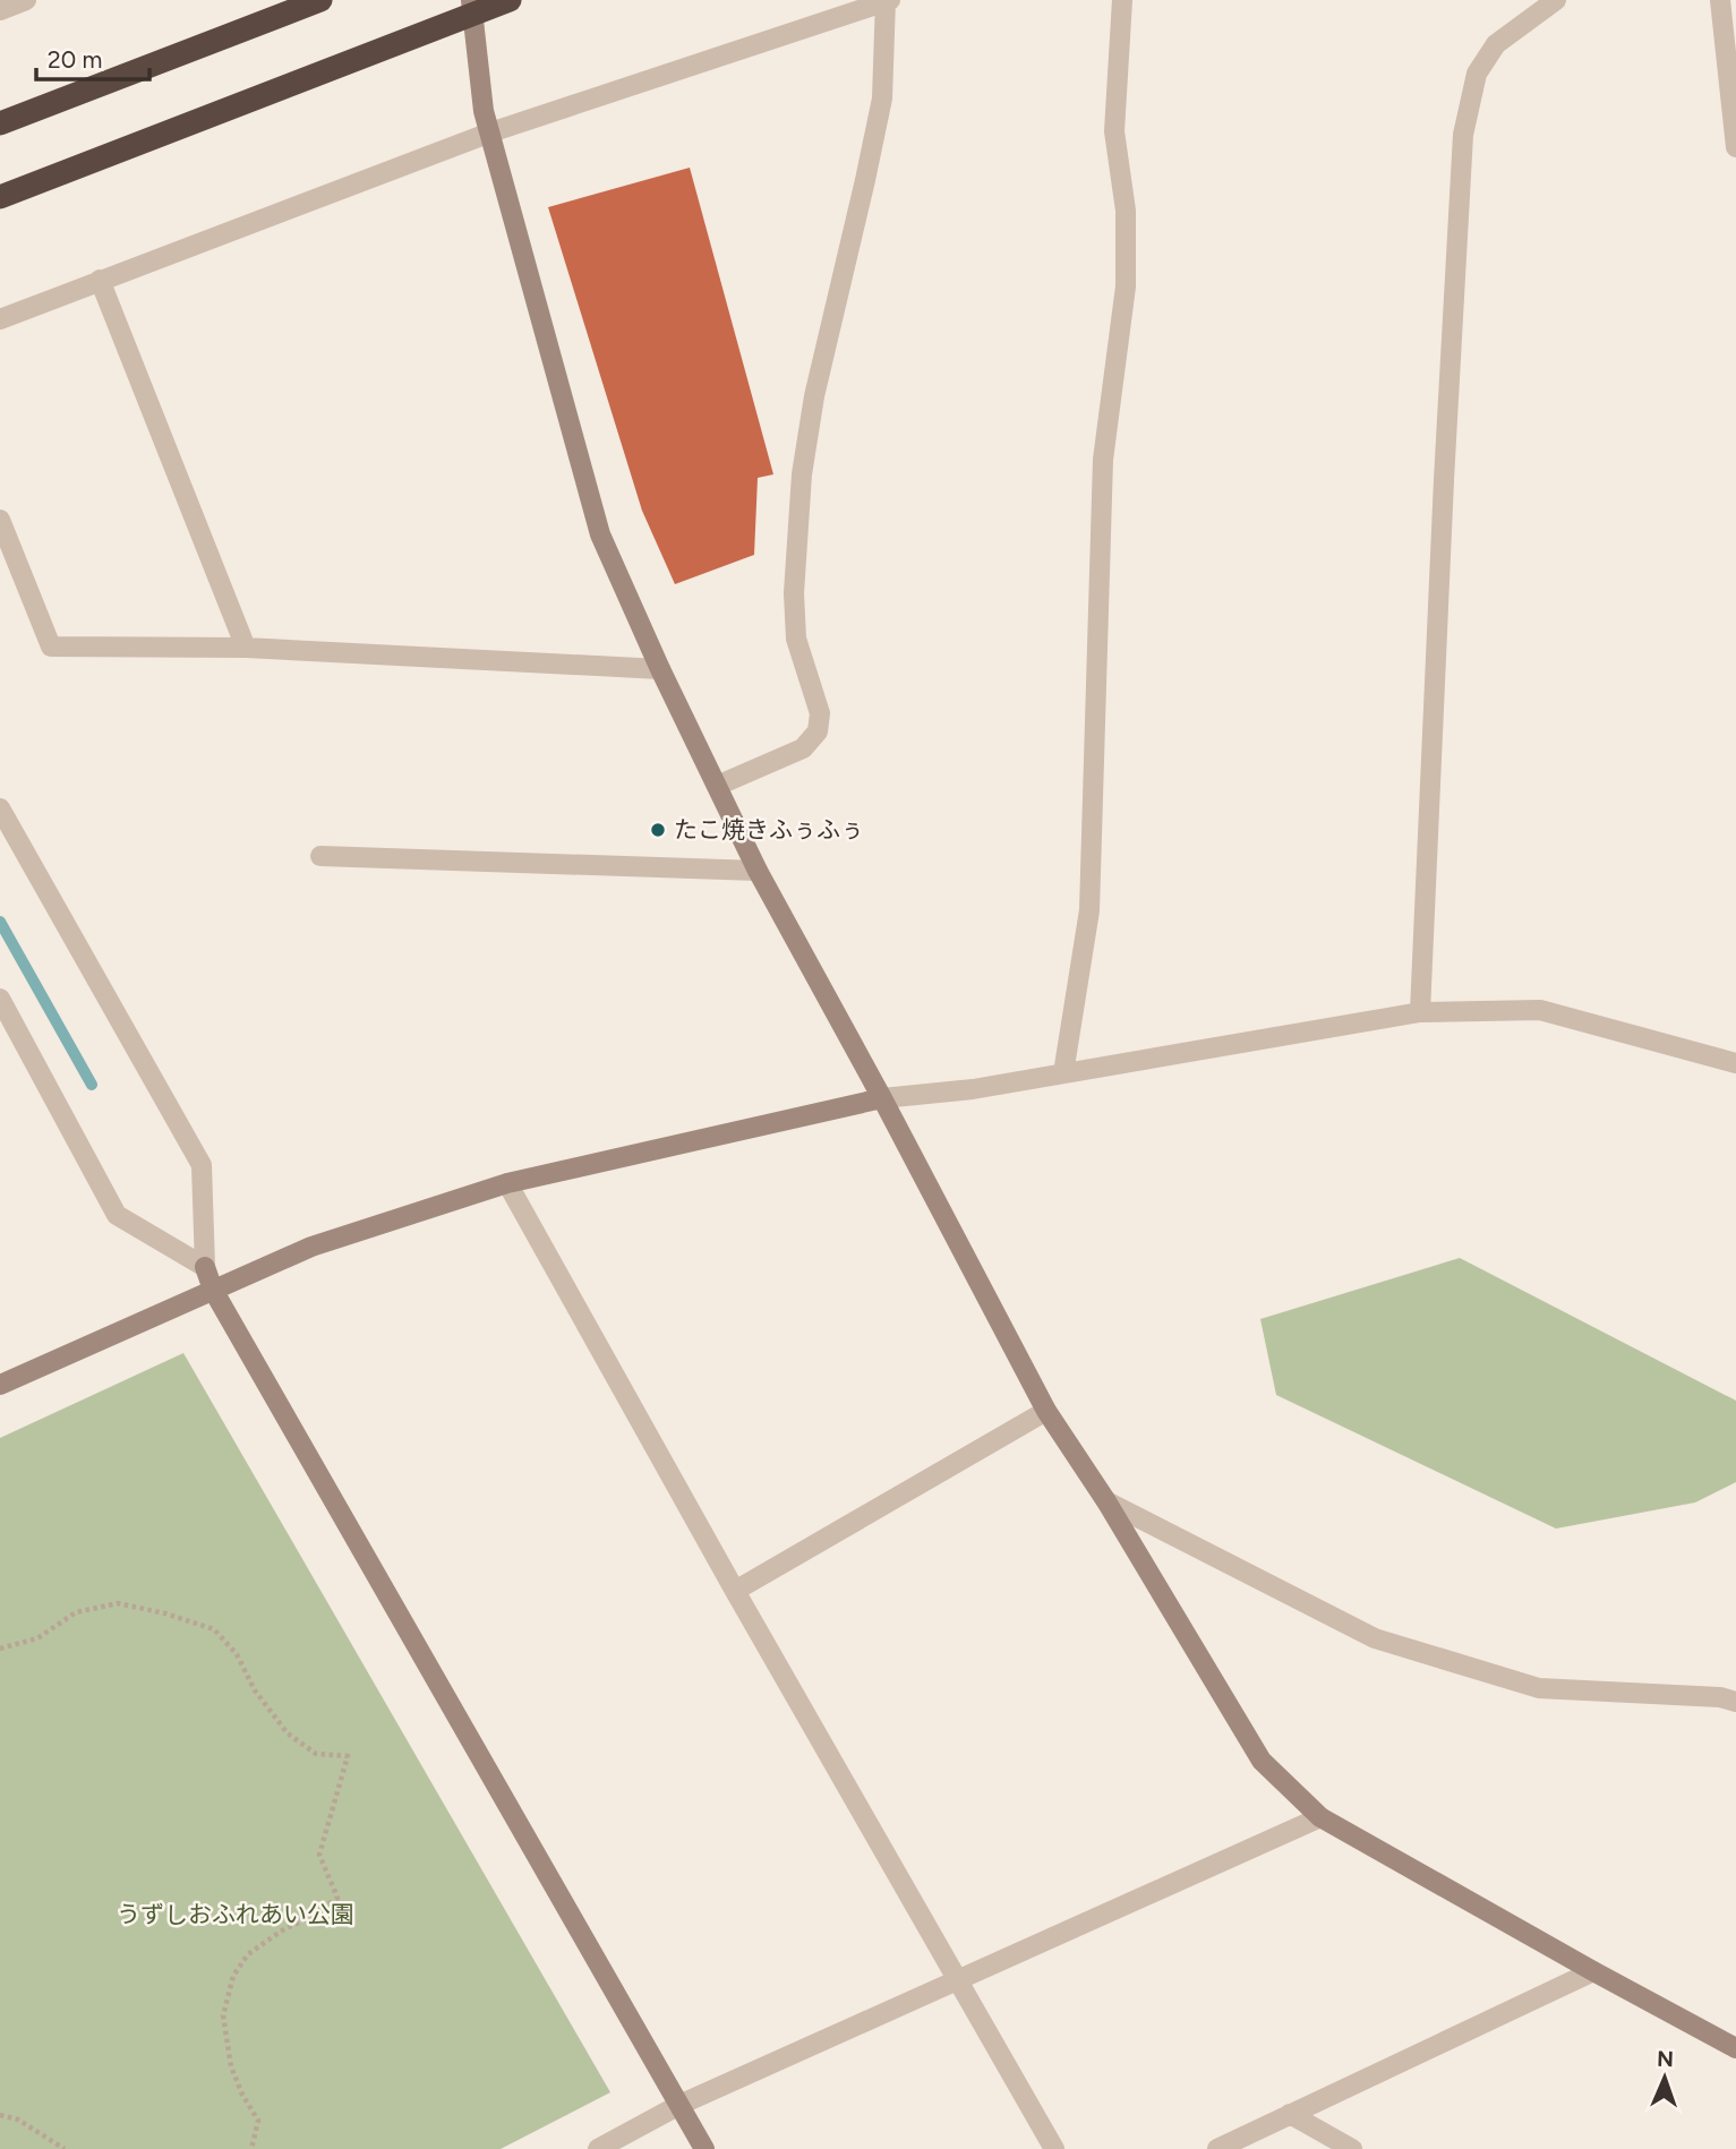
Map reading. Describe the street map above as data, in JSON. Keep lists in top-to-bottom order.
{
  "parks": ["うずしおふれあい公園"],
  "places": ["たこ焼きふぅふぅ"],
  "scale_bar": "20 m",
  "north": "top"
}
